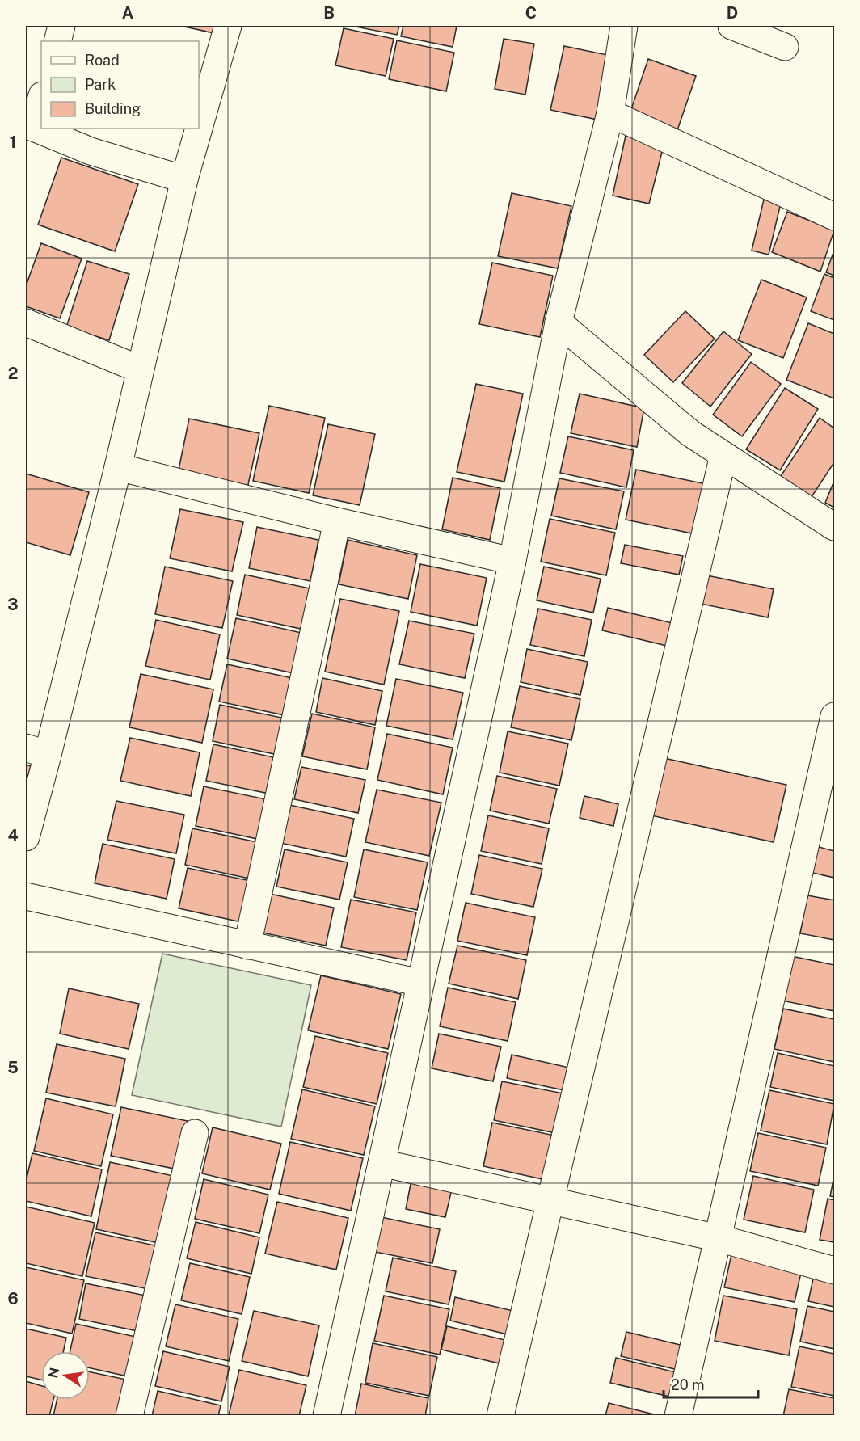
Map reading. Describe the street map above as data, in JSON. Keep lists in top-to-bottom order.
{
  "legend": ["Road", "Park", "Building"],
  "scale_bar": "20 m",
  "north": "left",
  "grid": {
    "columns": [
      "A",
      "B",
      "C",
      "D"
    ],
    "rows": [
      "1",
      "2",
      "3",
      "4",
      "5",
      "6"
    ]
  }
}
